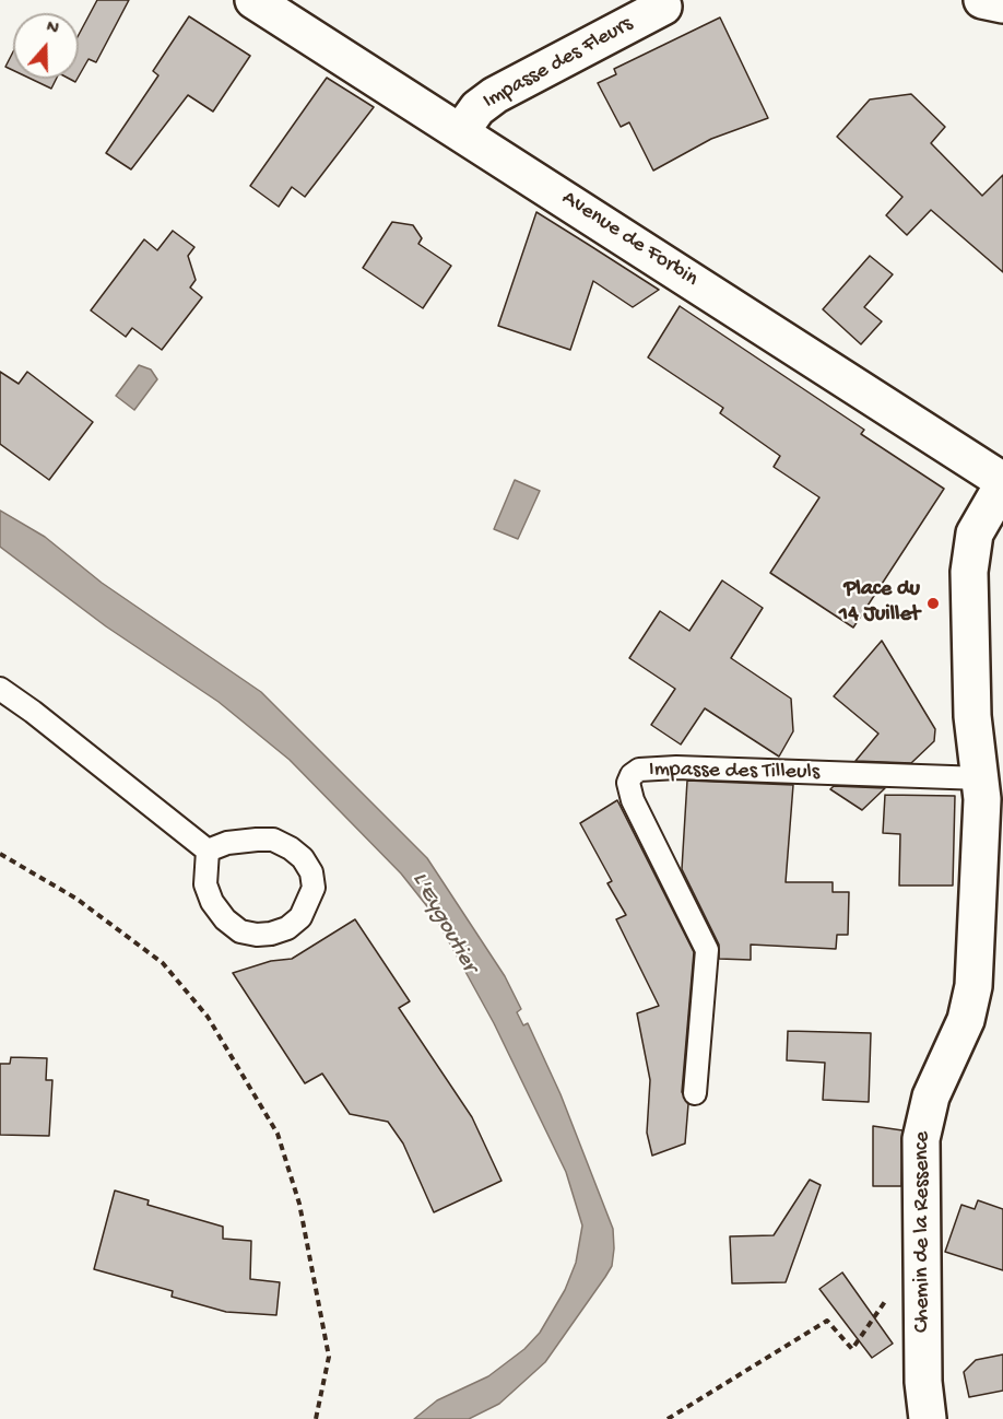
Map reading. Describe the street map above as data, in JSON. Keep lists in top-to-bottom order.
{
  "streets": {
    "main road": ["Impasse des Fleurs", "Avenue de Forbin", "Chemin de la Ressence"],
    "lane": ["Impasse des Tilleuls"]
  },
  "crossings": [
    ["Impasse des Fleurs", "Avenue de Forbin"],
    ["Impasse des Tilleuls", "Chemin de la Ressence"]
  ],
  "water": ["L'Eygoutier"],
  "places": ["Place du 14 Juillet"],
  "north": "top"
}
